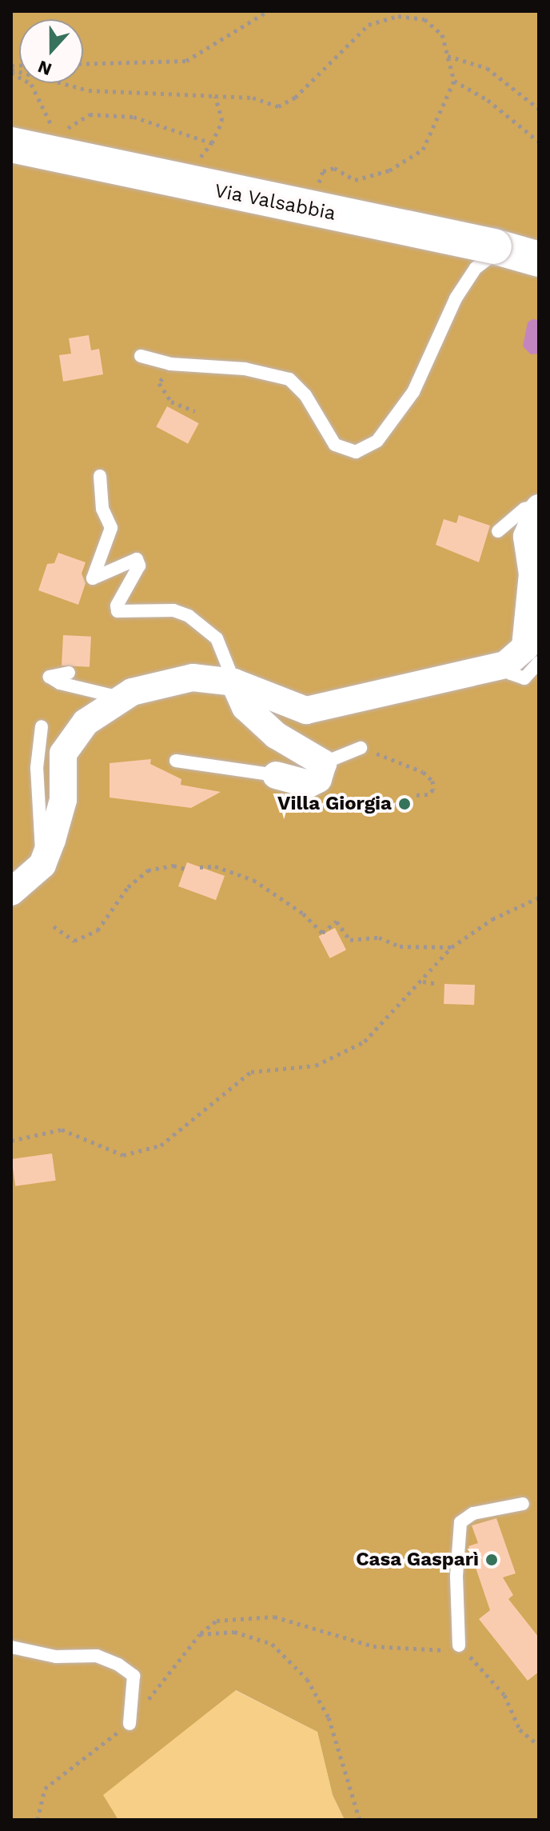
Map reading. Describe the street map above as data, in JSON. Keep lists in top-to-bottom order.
{
  "streets": {
    "main road": ["Via Valsabbia"]
  },
  "places": ["Villa Giorgia", "Casa Gasparì"],
  "north": "bottom"
}
